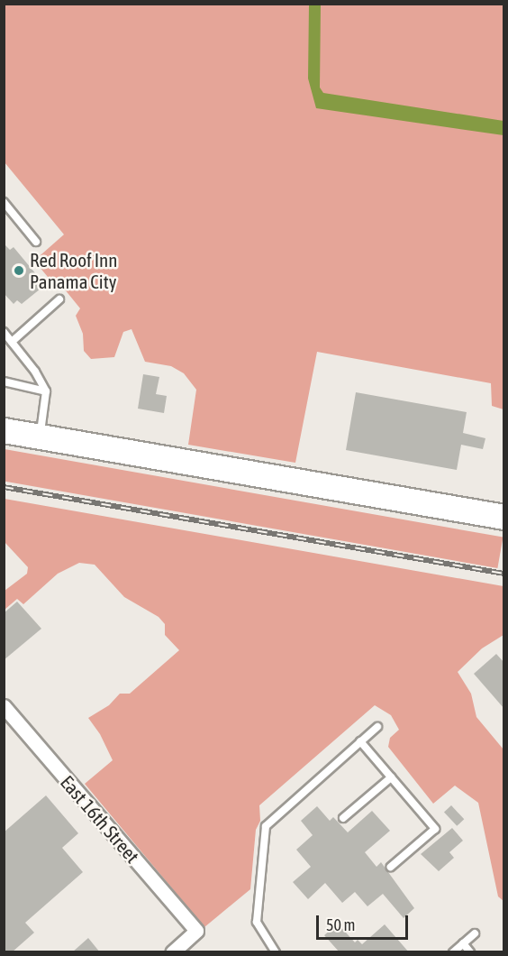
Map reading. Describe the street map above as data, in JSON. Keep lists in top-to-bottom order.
{
  "streets": {
    "street": ["East 16th Street"]
  },
  "places": ["Red Roof Inn Panama City"],
  "scale_bar": "50 m"
}
